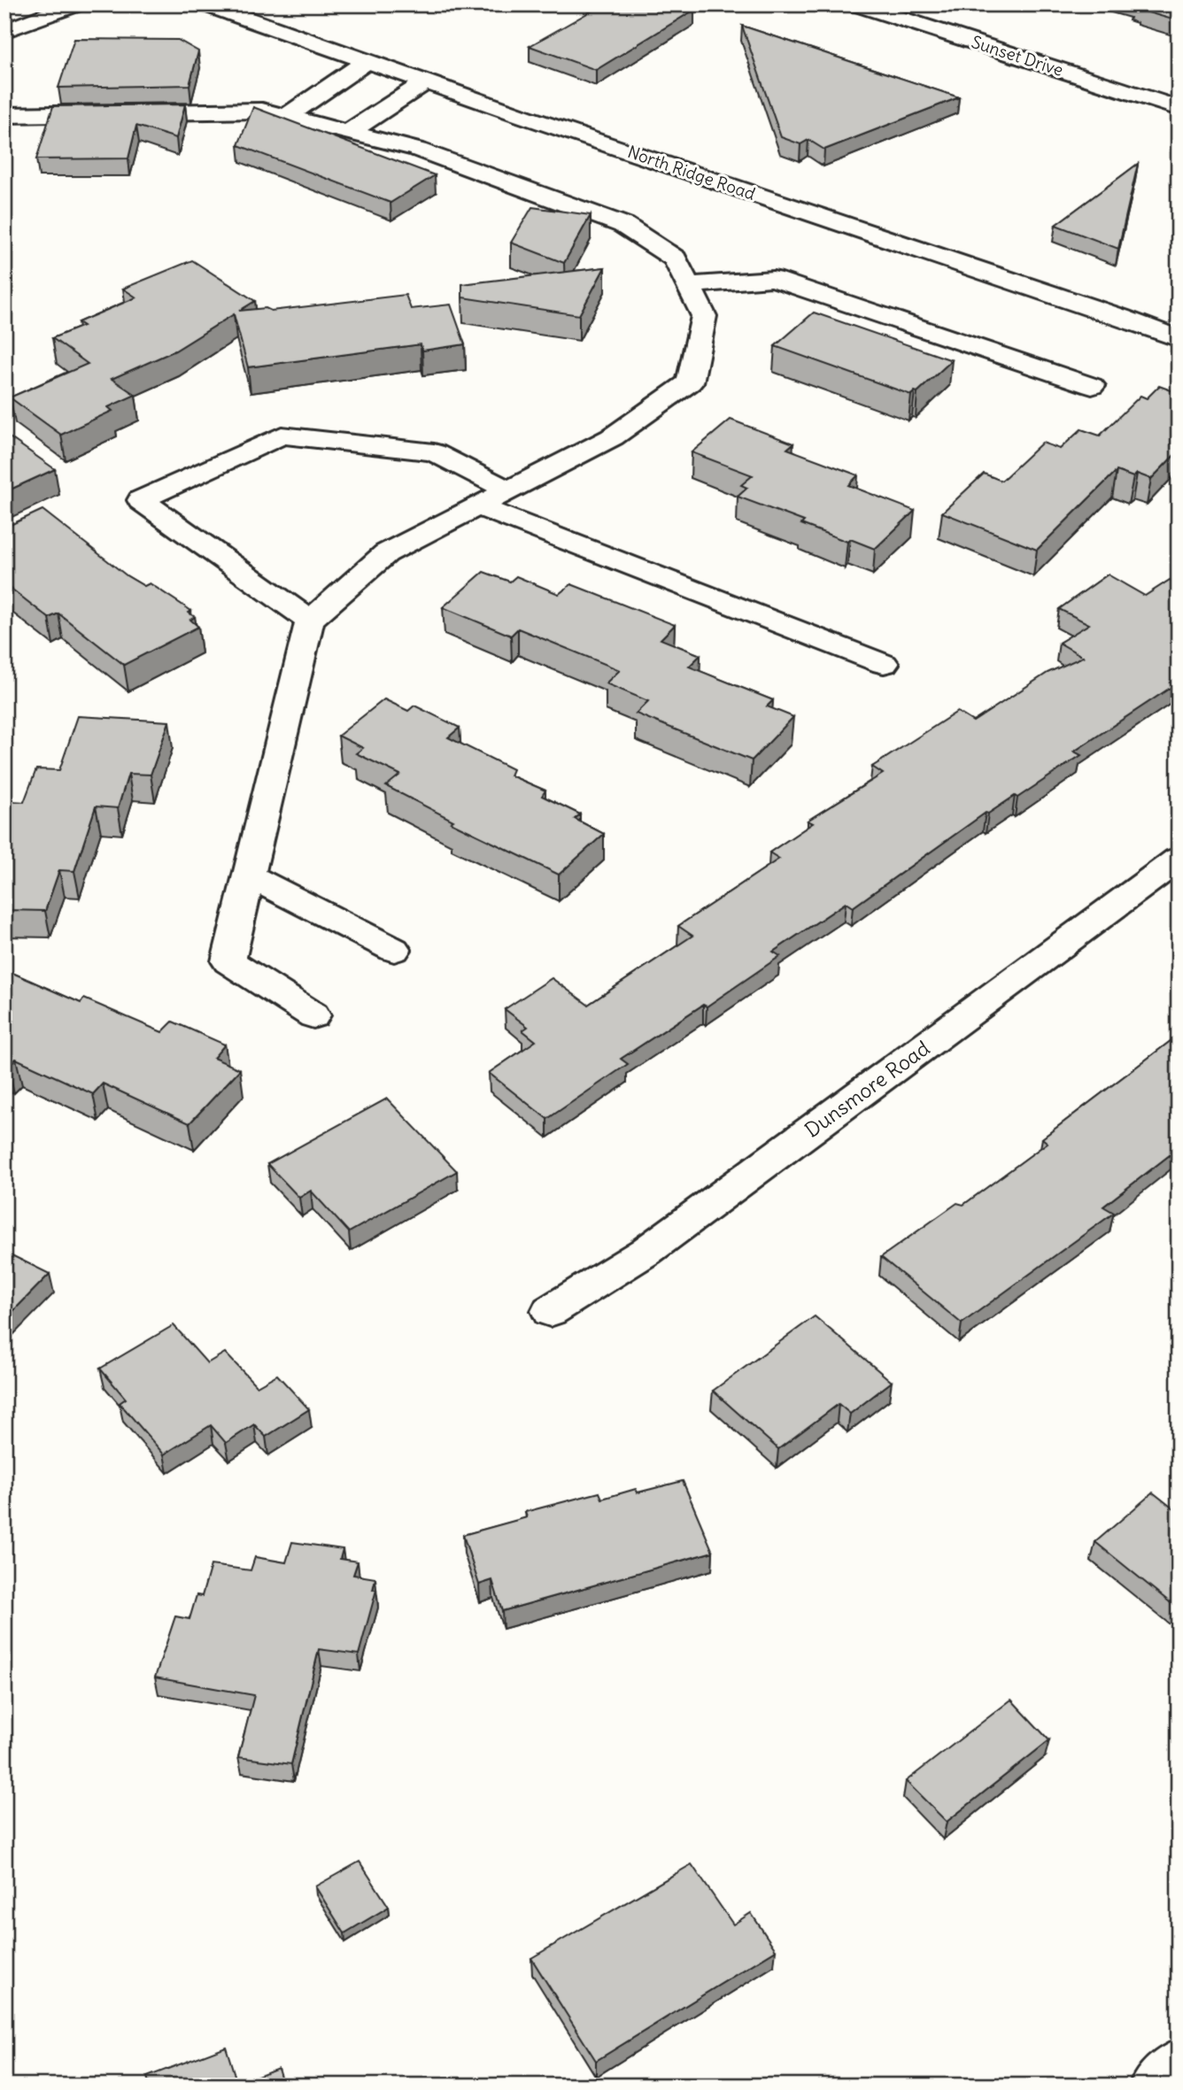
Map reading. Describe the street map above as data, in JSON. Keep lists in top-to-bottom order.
{
  "streets": {
    "street": ["Sunset Drive", "North Ridge Road", "Dunsmore Road"]
  }
}
